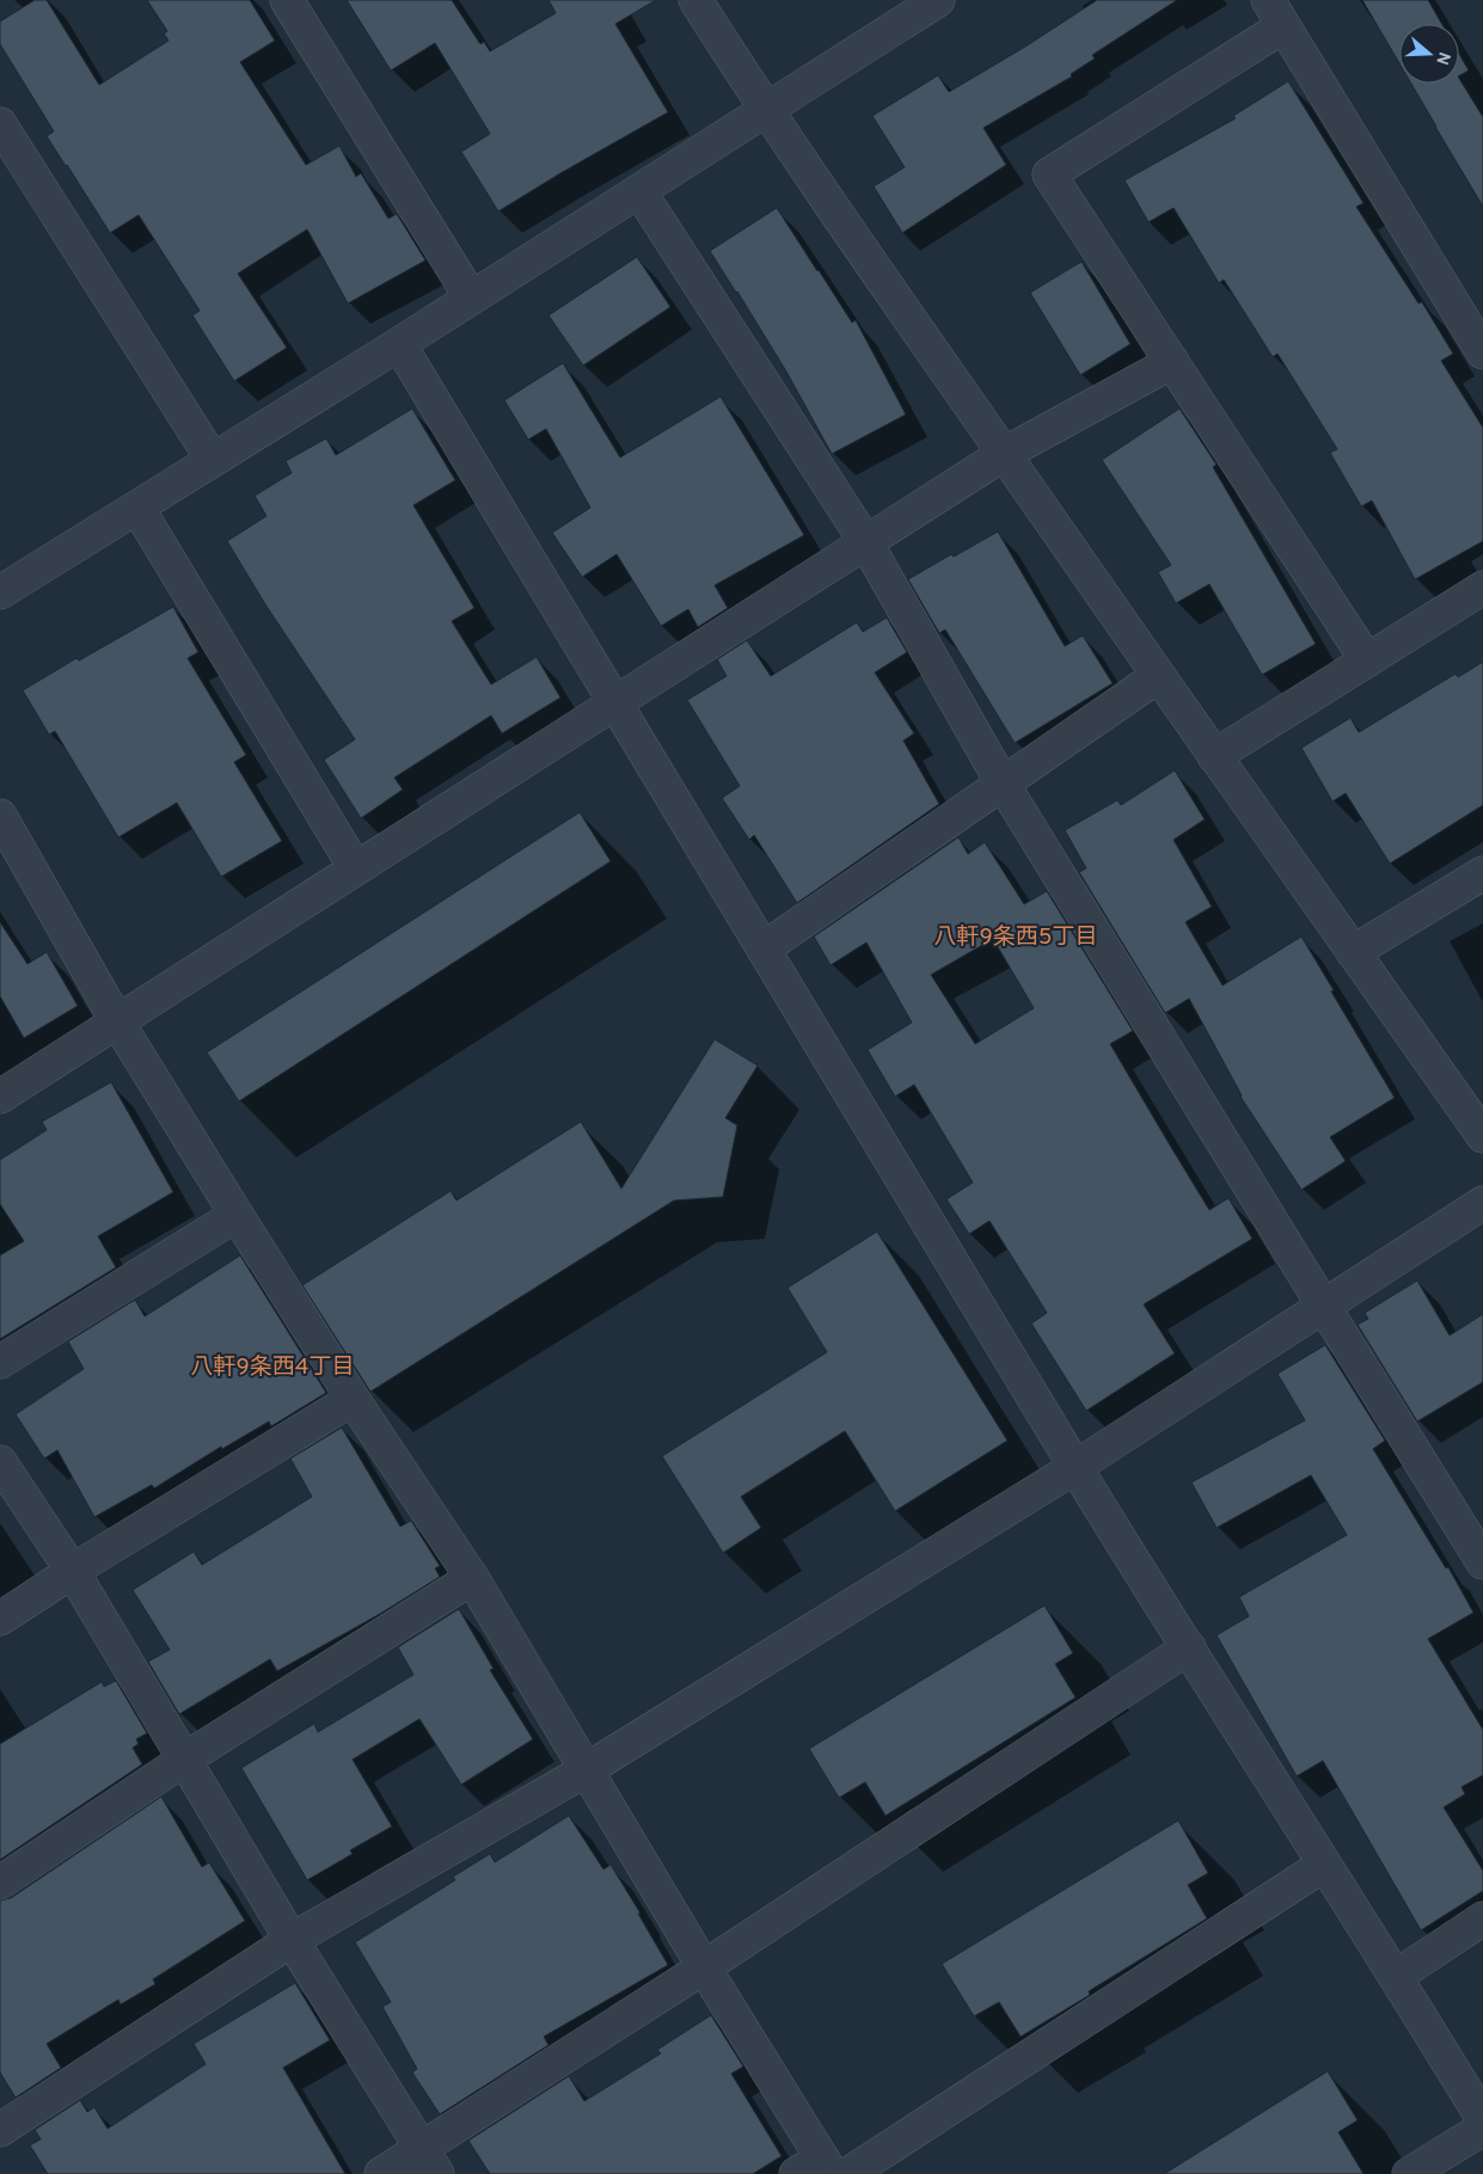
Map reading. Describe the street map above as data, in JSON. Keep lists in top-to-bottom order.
{
  "districts": ["八軒9条西5丁目", "八軒9条西4丁目"],
  "north": "right"
}
